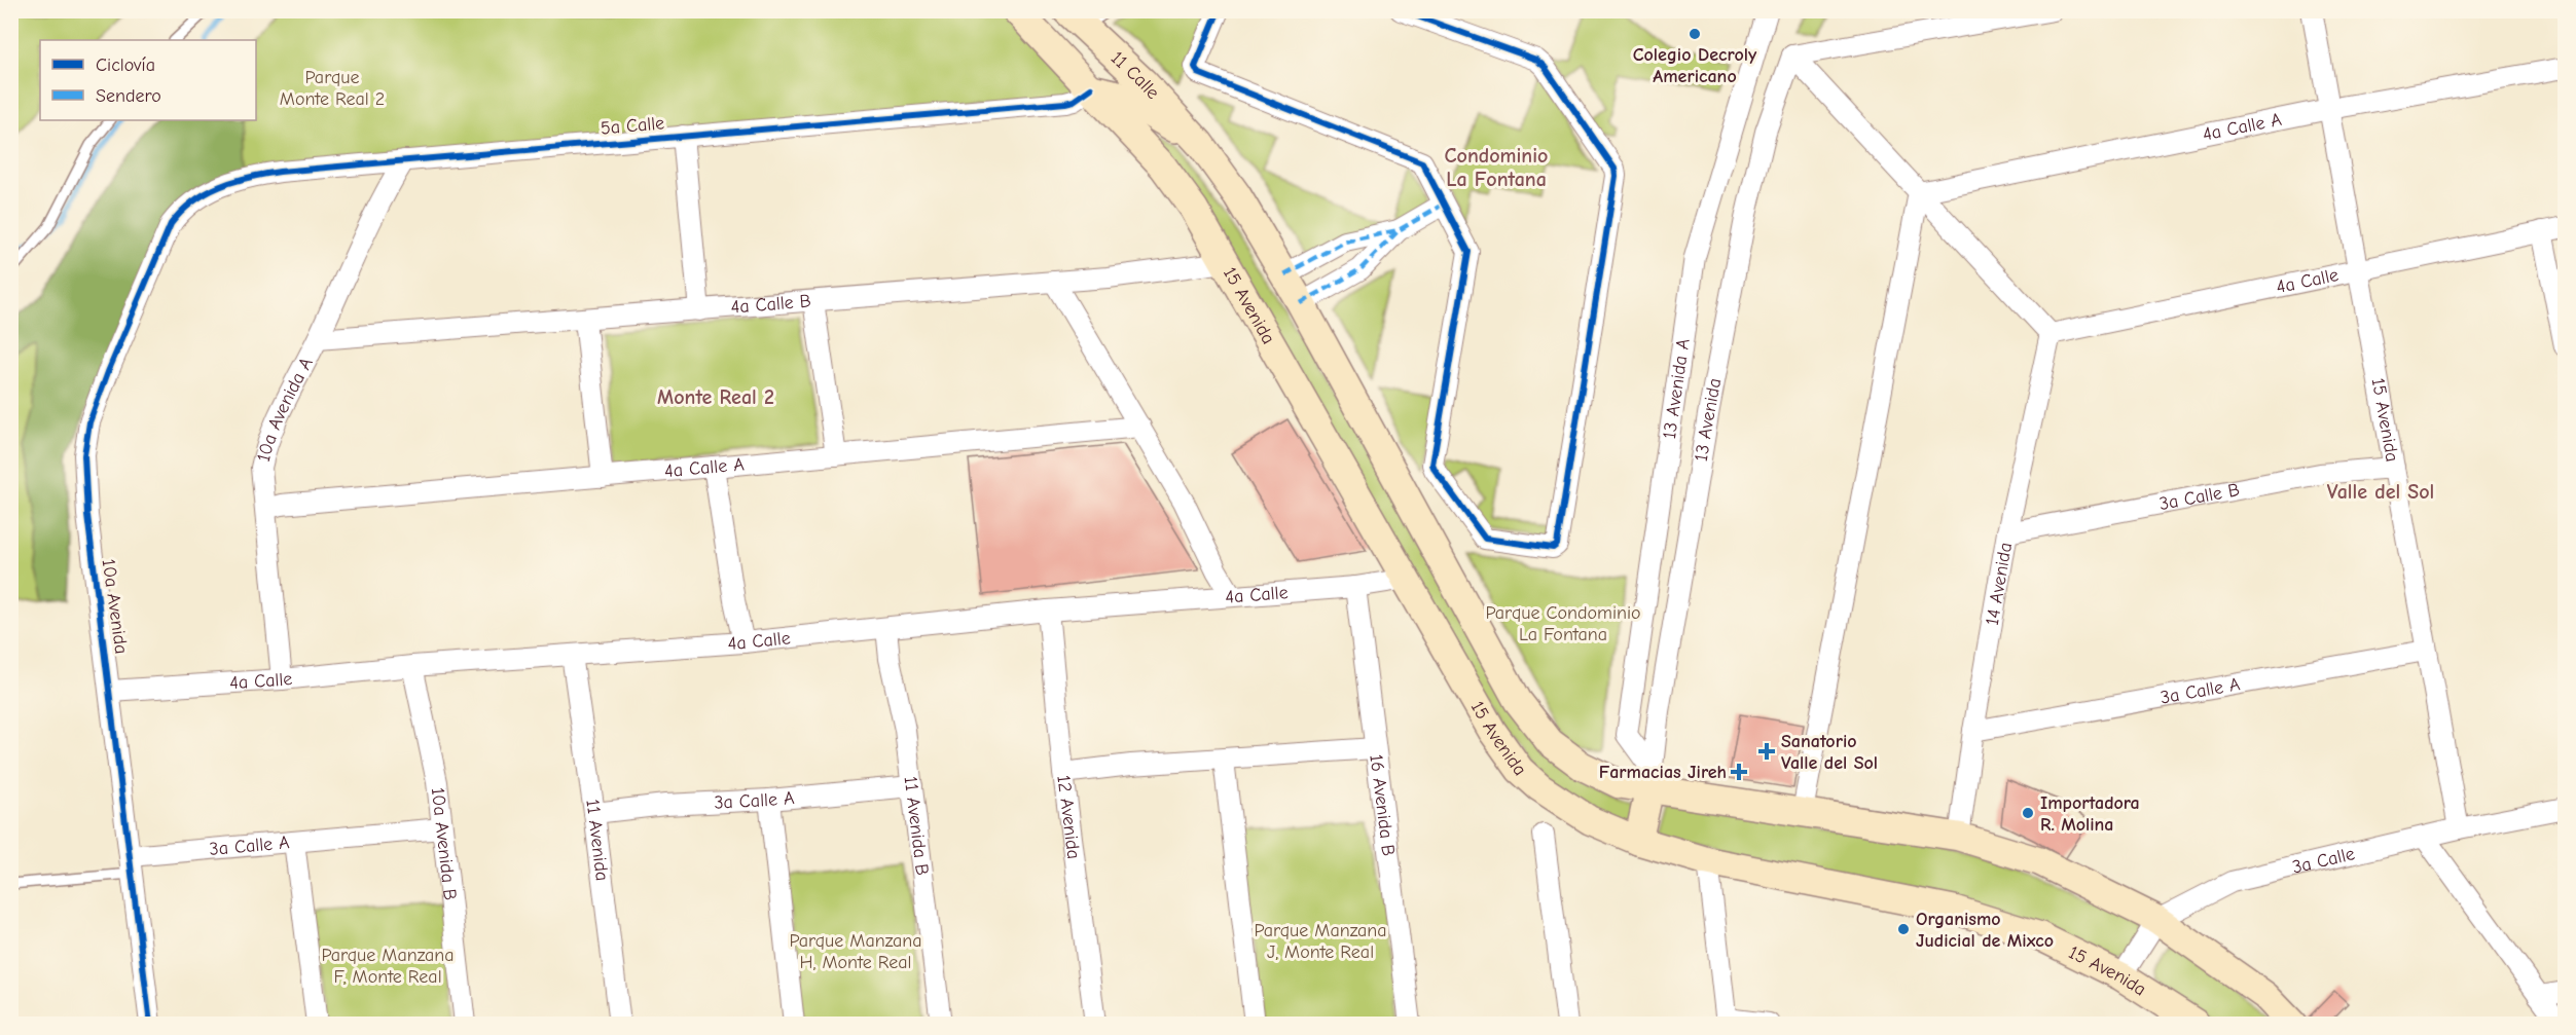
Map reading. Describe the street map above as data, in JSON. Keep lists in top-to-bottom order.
{
  "streets": {
    "main road": ["11 Calle", "15 Avenida"],
    "street": [
      "5a Calle",
      "4a Calle A",
      "4a Calle",
      "4a Calle B",
      "13 Avenida A",
      "10a Avenida A",
      "13 Avenida",
      "3a Calle B",
      "14 Avenida",
      "10a Avenida",
      "3a Calle A",
      "16 Avenida B",
      "12 Avenida",
      "11 Avenida B",
      "11 Avenida",
      "10a Avenida B",
      "3a Calle"
    ]
  },
  "crossings": [
    ["11 Calle", "5a Calle"],
    ["11 Calle", "15 Avenida"],
    ["5a Calle", "15 Avenida"],
    ["5a Calle", "10a Avenida A"],
    ["5a Calle", "10a Avenida"],
    ["4a Calle A", "15 Avenida"],
    ["4a Calle A", "10a Avenida A"],
    ["4a Calle", "15 Avenida"],
    ["4a Calle", "10a Avenida A"],
    ["4a Calle", "14 Avenida"],
    ["4a Calle", "10a Avenida"],
    ["4a Calle", "16 Avenida B"],
    ["4a Calle", "12 Avenida"],
    ["4a Calle", "11 Avenida B"],
    ["4a Calle", "11 Avenida"],
    ["4a Calle", "10a Avenida B"],
    ["4a Calle B", "15 Avenida"],
    ["4a Calle B", "10a Avenida A"],
    ["15 Avenida", "13 Avenida A"],
    ["15 Avenida", "13 Avenida"],
    ["15 Avenida", "3a Calle B"],
    ["15 Avenida", "14 Avenida"],
    ["15 Avenida", "3a Calle A"],
    ["15 Avenida", "3a Calle"],
    ["13 Avenida A", "13 Avenida"],
    ["3a Calle B", "14 Avenida"],
    ["14 Avenida", "3a Calle A"],
    ["10a Avenida", "3a Calle A"],
    ["3a Calle A", "11 Avenida B"],
    ["3a Calle A", "11 Avenida"],
    ["3a Calle A", "10a Avenida B"]
  ],
  "districts": ["Condominio La Fontana", "Monte Real 2", "Valle del Sol"],
  "parks": [
    "Parque Monte Real 2",
    "Parque Condominio La Fontana",
    "Parque Manzana J, Monte Real",
    "Parque Manzana H, Monte Real",
    "Parque Manzana F, Monte Real"
  ],
  "places": {
    "other": ["Colegio Decroly Americano", "Importadora R. Molina", "Organismo Judicial de Mixco"],
    "health": ["Sanatorio Valle del Sol", "Farmacias Jireh"]
  },
  "legend": ["Ciclovía", "Sendero"]
}
